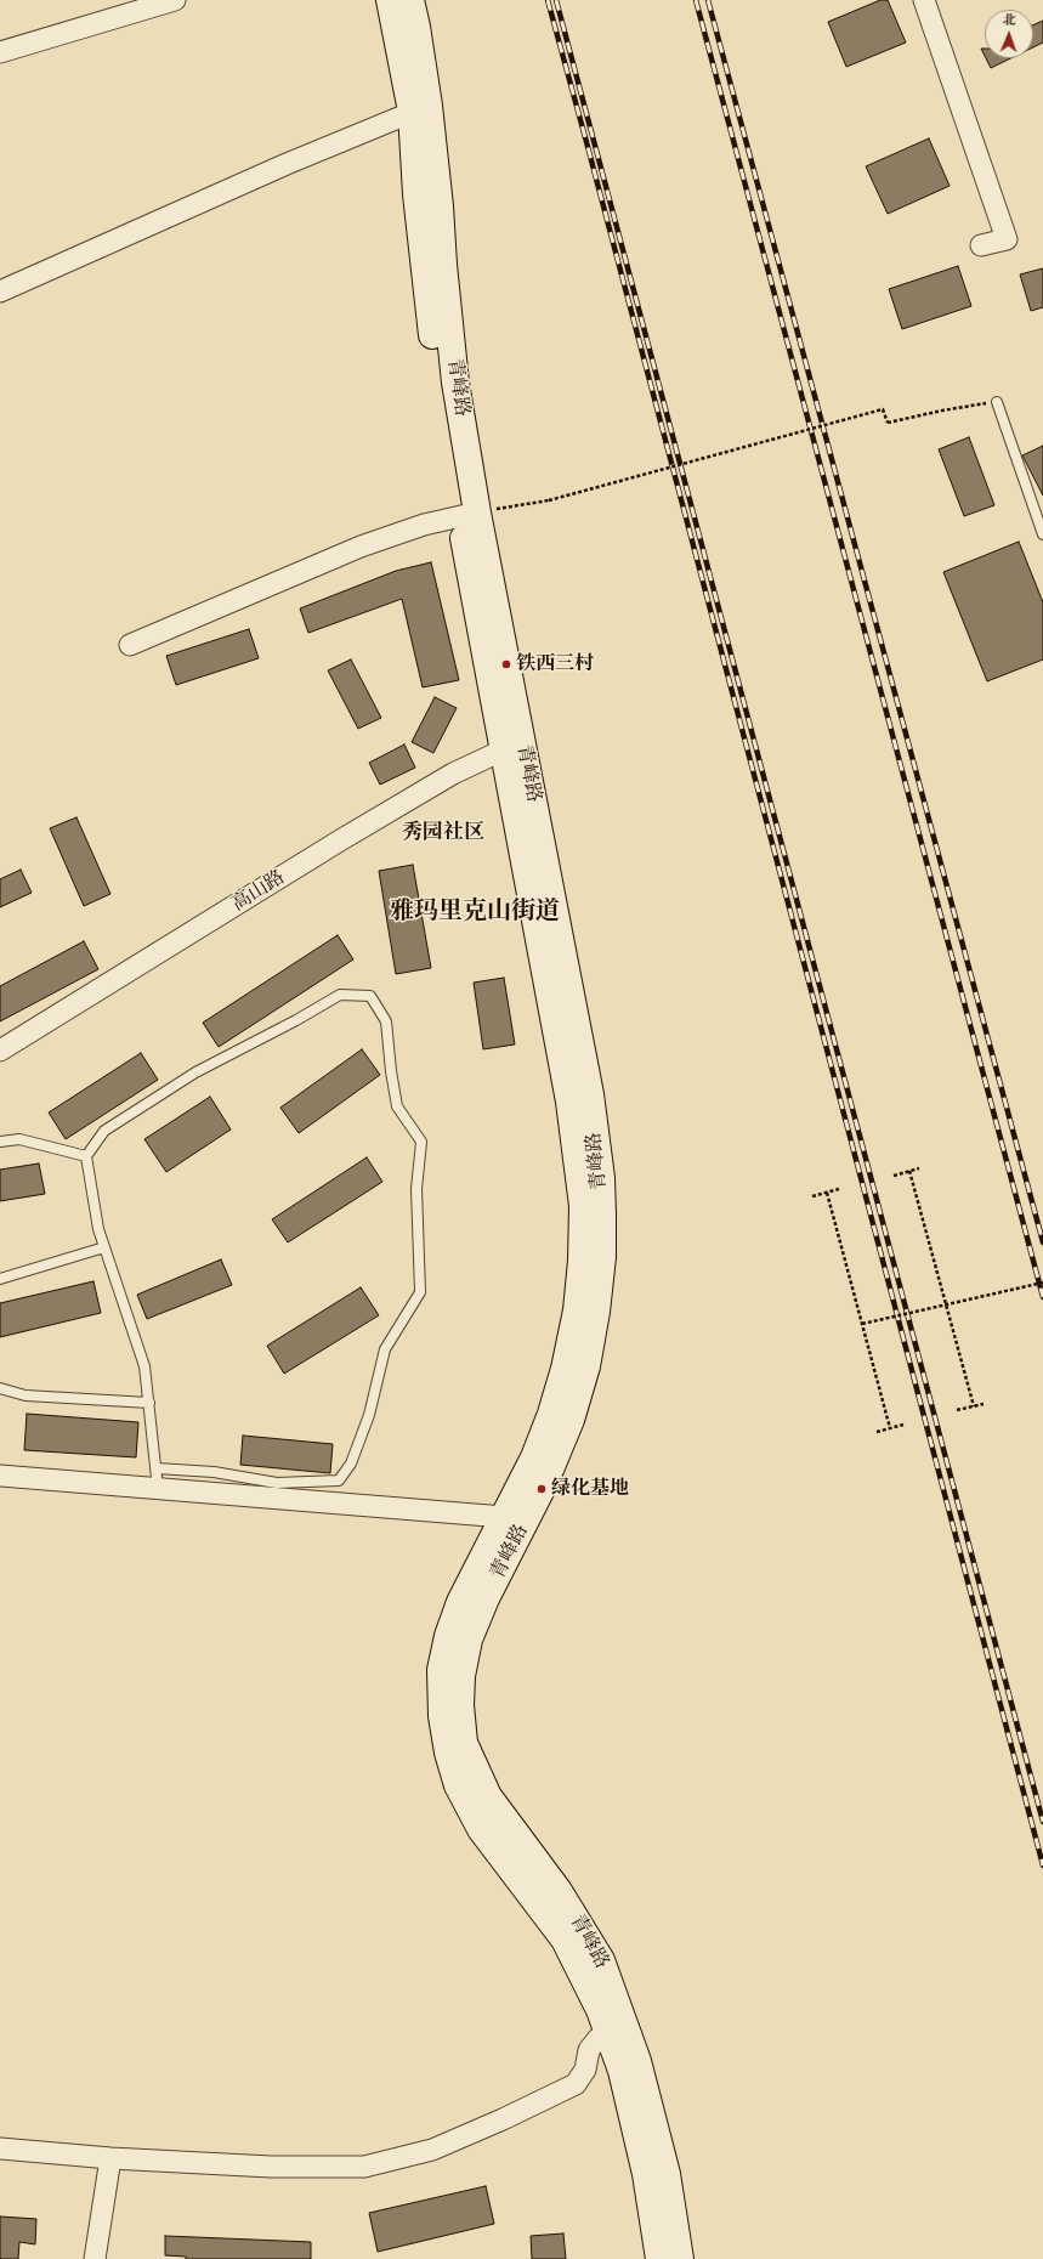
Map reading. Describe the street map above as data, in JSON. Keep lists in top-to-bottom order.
{
  "streets": {
    "main road": ["青峰路"],
    "street": ["高山路"]
  },
  "crossings": [
    ["青峰路", "高山路"]
  ],
  "districts": ["秀园社区", "雅玛里克山街道"],
  "places": ["铁西三村", "绿化基地"],
  "north": "top"
}
